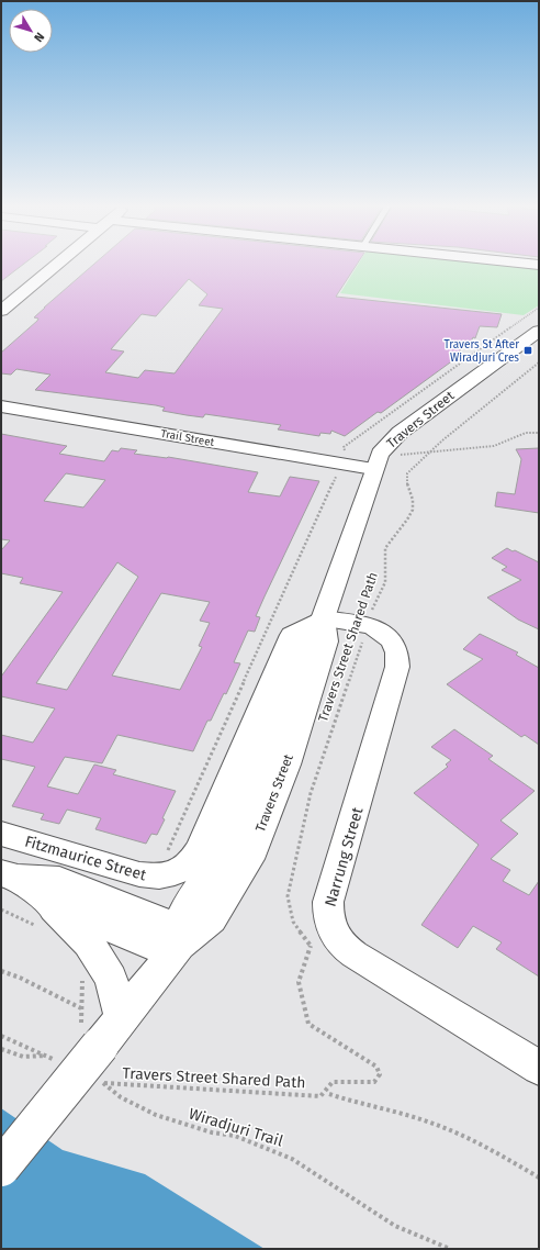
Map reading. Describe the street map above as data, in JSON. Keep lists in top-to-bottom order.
{
  "streets": {
    "main road": ["Travers Street", "Trail Street", "Fitzmaurice Street"],
    "street": ["Narrung Street"],
    "path": ["Travers Street Shared Path", "Wiradjuri Trail"]
  },
  "crossings": [
    ["Travers Street", "Trail Street"],
    ["Travers Street", "Narrung Street"],
    ["Travers Street", "Fitzmaurice Street"],
    ["Travers Street Shared Path", "Narrung Street"],
    ["Travers Street Shared Path", "Wiradjuri Trail"]
  ],
  "places": {
    "transit": ["Travers St After Wiradjuri Cres"]
  },
  "north": "bottom right"
}
